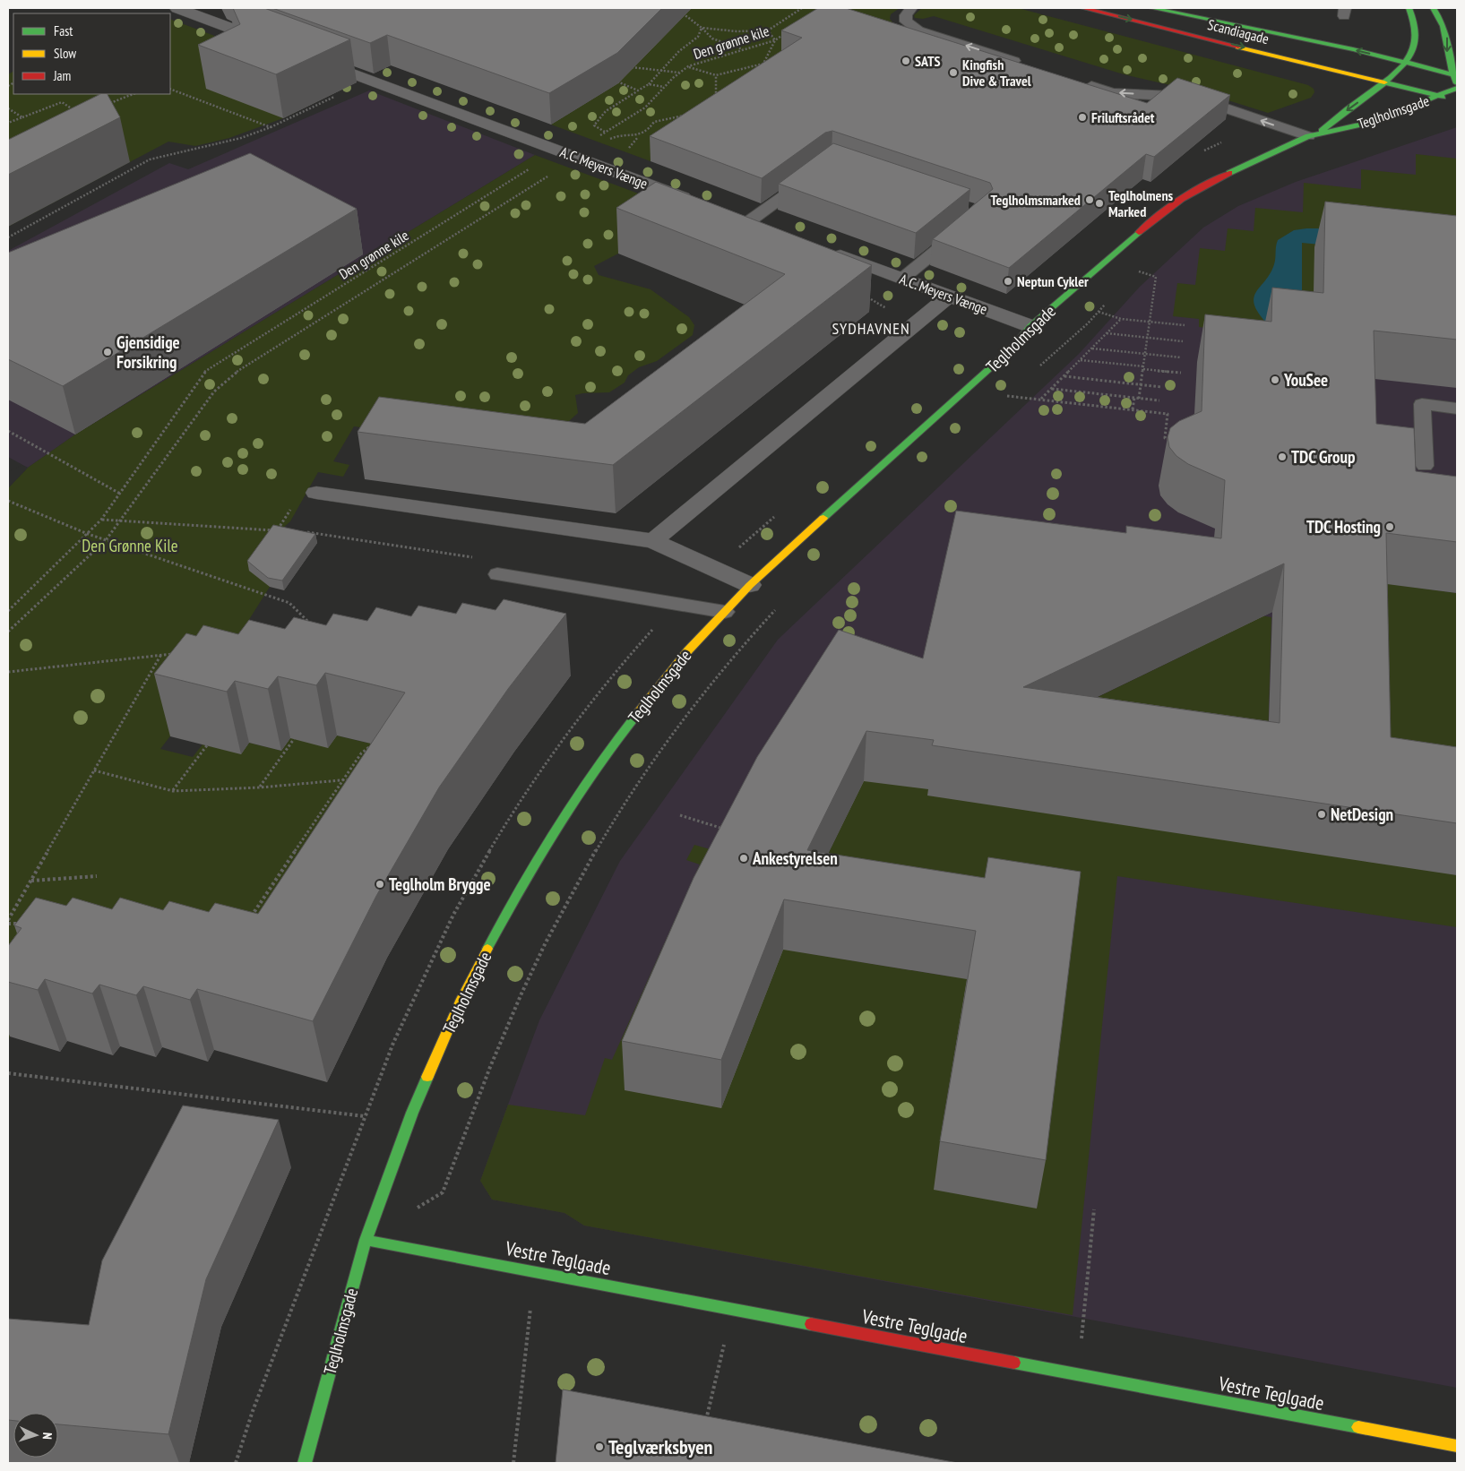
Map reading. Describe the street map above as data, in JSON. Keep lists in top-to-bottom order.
{
  "streets": {
    "street": [
      "Scandiagade",
      "Teglholmsgade",
      "A.C. Meyers Vænge",
      "Vestre Teglgade"
    ],
    "path": ["Den grønne kile"]
  },
  "crossings": [
    ["Scandiagade", "Teglholmsgade"],
    ["Den grønne kile", "A.C. Meyers Vænge"],
    ["Teglholmsgade", "A.C. Meyers Vænge"],
    ["Teglholmsgade", "Vestre Teglgade"]
  ],
  "districts": ["SYDHAVNEN"],
  "parks": ["Den Grønne Kile"],
  "places": [
    "SATS",
    "Kingfish Dive & Travel",
    "Friluftsrådet",
    "Teglholmsmarked",
    "Teglholmens Marked",
    "Neptun Cykler",
    "Gjensidige Forsikring",
    "YouSee",
    "TDC Group",
    "TDC Hosting",
    "NetDesign",
    "Ankestyrelsen",
    "Teglholm Brygge",
    "Teglværksbyen"
  ],
  "legend": ["Fast", "Slow", "Jam"],
  "north": "right"
}
